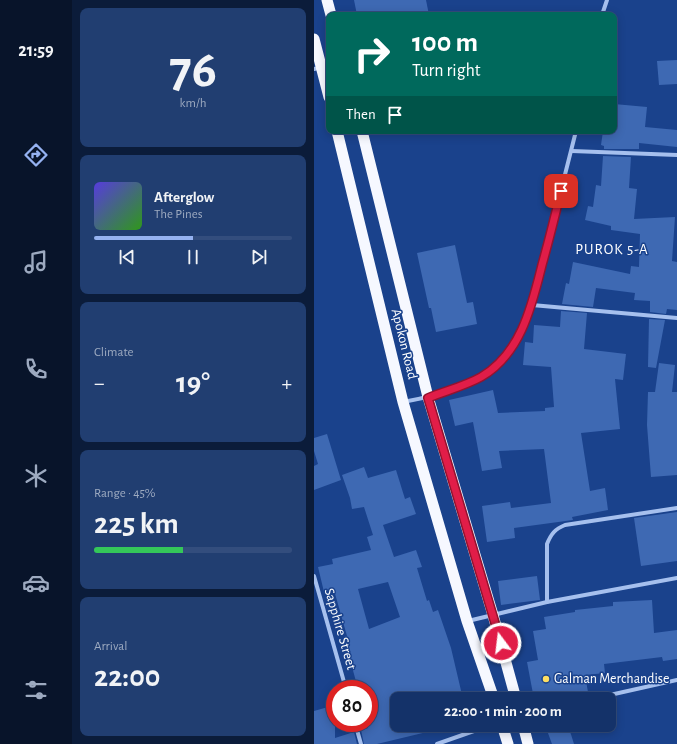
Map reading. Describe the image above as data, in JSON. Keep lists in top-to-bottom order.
{
  "streets": {
    "highway": ["Apokon Road"],
    "street": ["Sapphire Street"]
  },
  "districts": ["PUROK 5-A"],
  "places": ["Galman Merchandise"],
  "page": {
    "tabs": "21:59",
    "tile": [
      ["76", "km/h"],
      "Climate",
      ["Range · 45%", "225 km"],
      ["Arrival", "22:00"]
    ],
    "turn": ["100 m", "Turn right"],
    "then": "Then",
    "song": ["Afterglow", "The Pines"],
    "heat": ["−", "19°", "+"],
    "limit": "80",
    "trip": "22:00 · 1 min · 200 m"
  }
}
